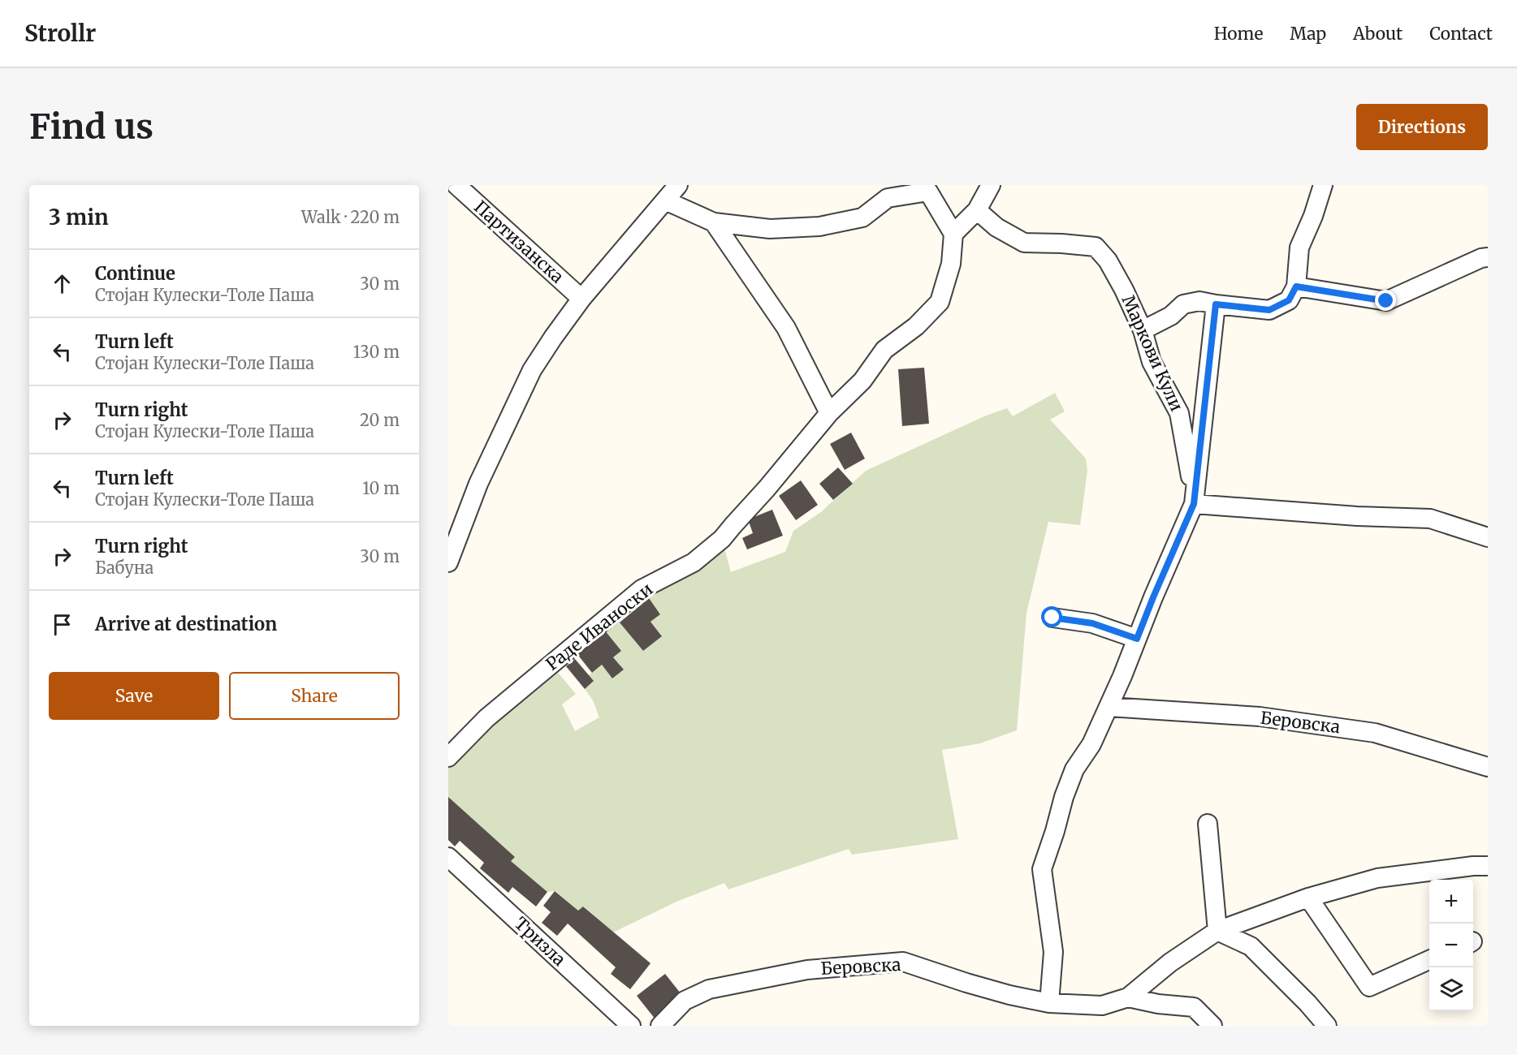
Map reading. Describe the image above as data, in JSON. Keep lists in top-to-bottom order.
{
  "streets": {
    "street": [
      "Партизанска",
      "Маркови Кули",
      "Раде Иваноски",
      "Беровска",
      "Тризла"
    ]
  },
  "page": {
    "header": "Strollr",
    "nav": [
      "Home",
      "Map",
      "About",
      "Contact"
    ],
    "buttons": [
      "Directions",
      ["Save", "Share"]
    ],
    "title": "Find us",
    "heading": ["3 min", "Walk · 220 m"],
    "list": [
      ["Continue", "Стојан Кулески-Толе Паша", "30 m"],
      ["Turn left", "Стојан Кулески-Толе Паша", "130 m"],
      ["Turn right", "Стојан Кулески-Толе Паша", "20 m"],
      ["Turn left", "Стојан Кулески-Толе Паша", "10 m"],
      ["Turn right", "Бабуна", "30 m"],
      "Arrive at destination"
    ],
    "map_buttons": ["+", "−"]
  }
}
